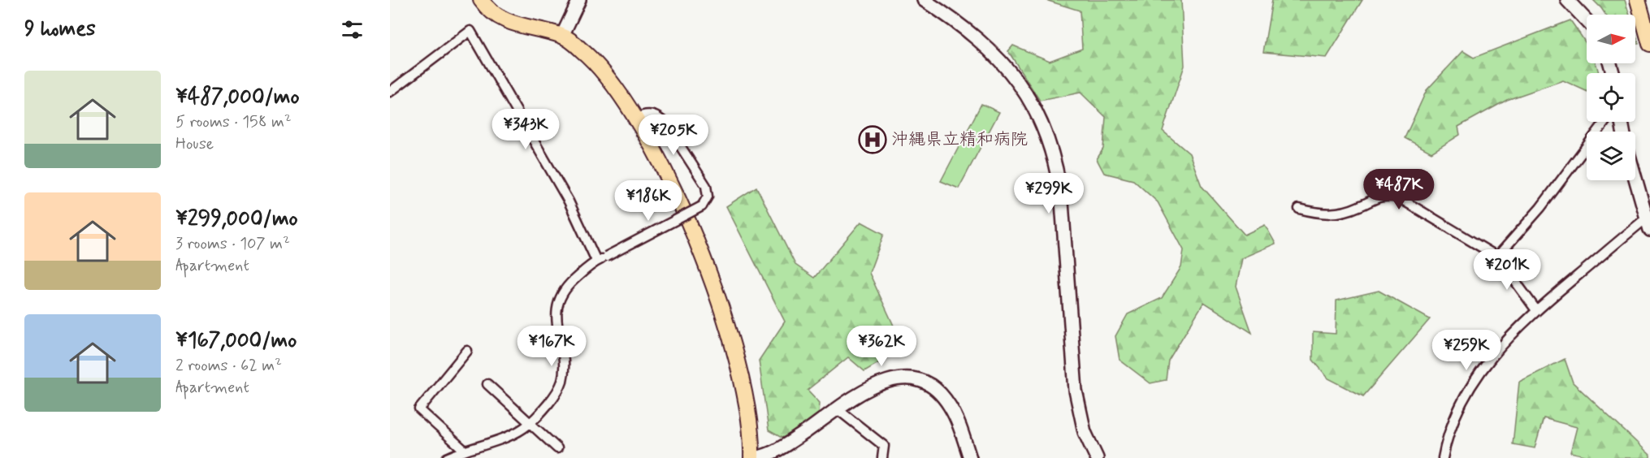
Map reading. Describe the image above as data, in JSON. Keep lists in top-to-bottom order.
{
  "places": {
    "hospital": ["沖縄県立精和病院"]
  },
  "north": "right",
  "page": {
    "heading": "9 homes",
    "list": [
      {
        "name": "¥487,000/mo",
        "note": "5 rooms · 158 m² · House"
      },
      {
        "name": "¥299,000/mo",
        "note": "3 rooms · 107 m² · Apartment"
      },
      {
        "name": "¥167,000/mo",
        "note": "2 rooms · 62 m² · Apartment"
      }
    ],
    "price": [
      "¥343K",
      "¥205K",
      "¥487K",
      "¥299K",
      "¥186K",
      "¥201K",
      "¥167K",
      "¥362K",
      "¥259K"
    ]
  }
}
